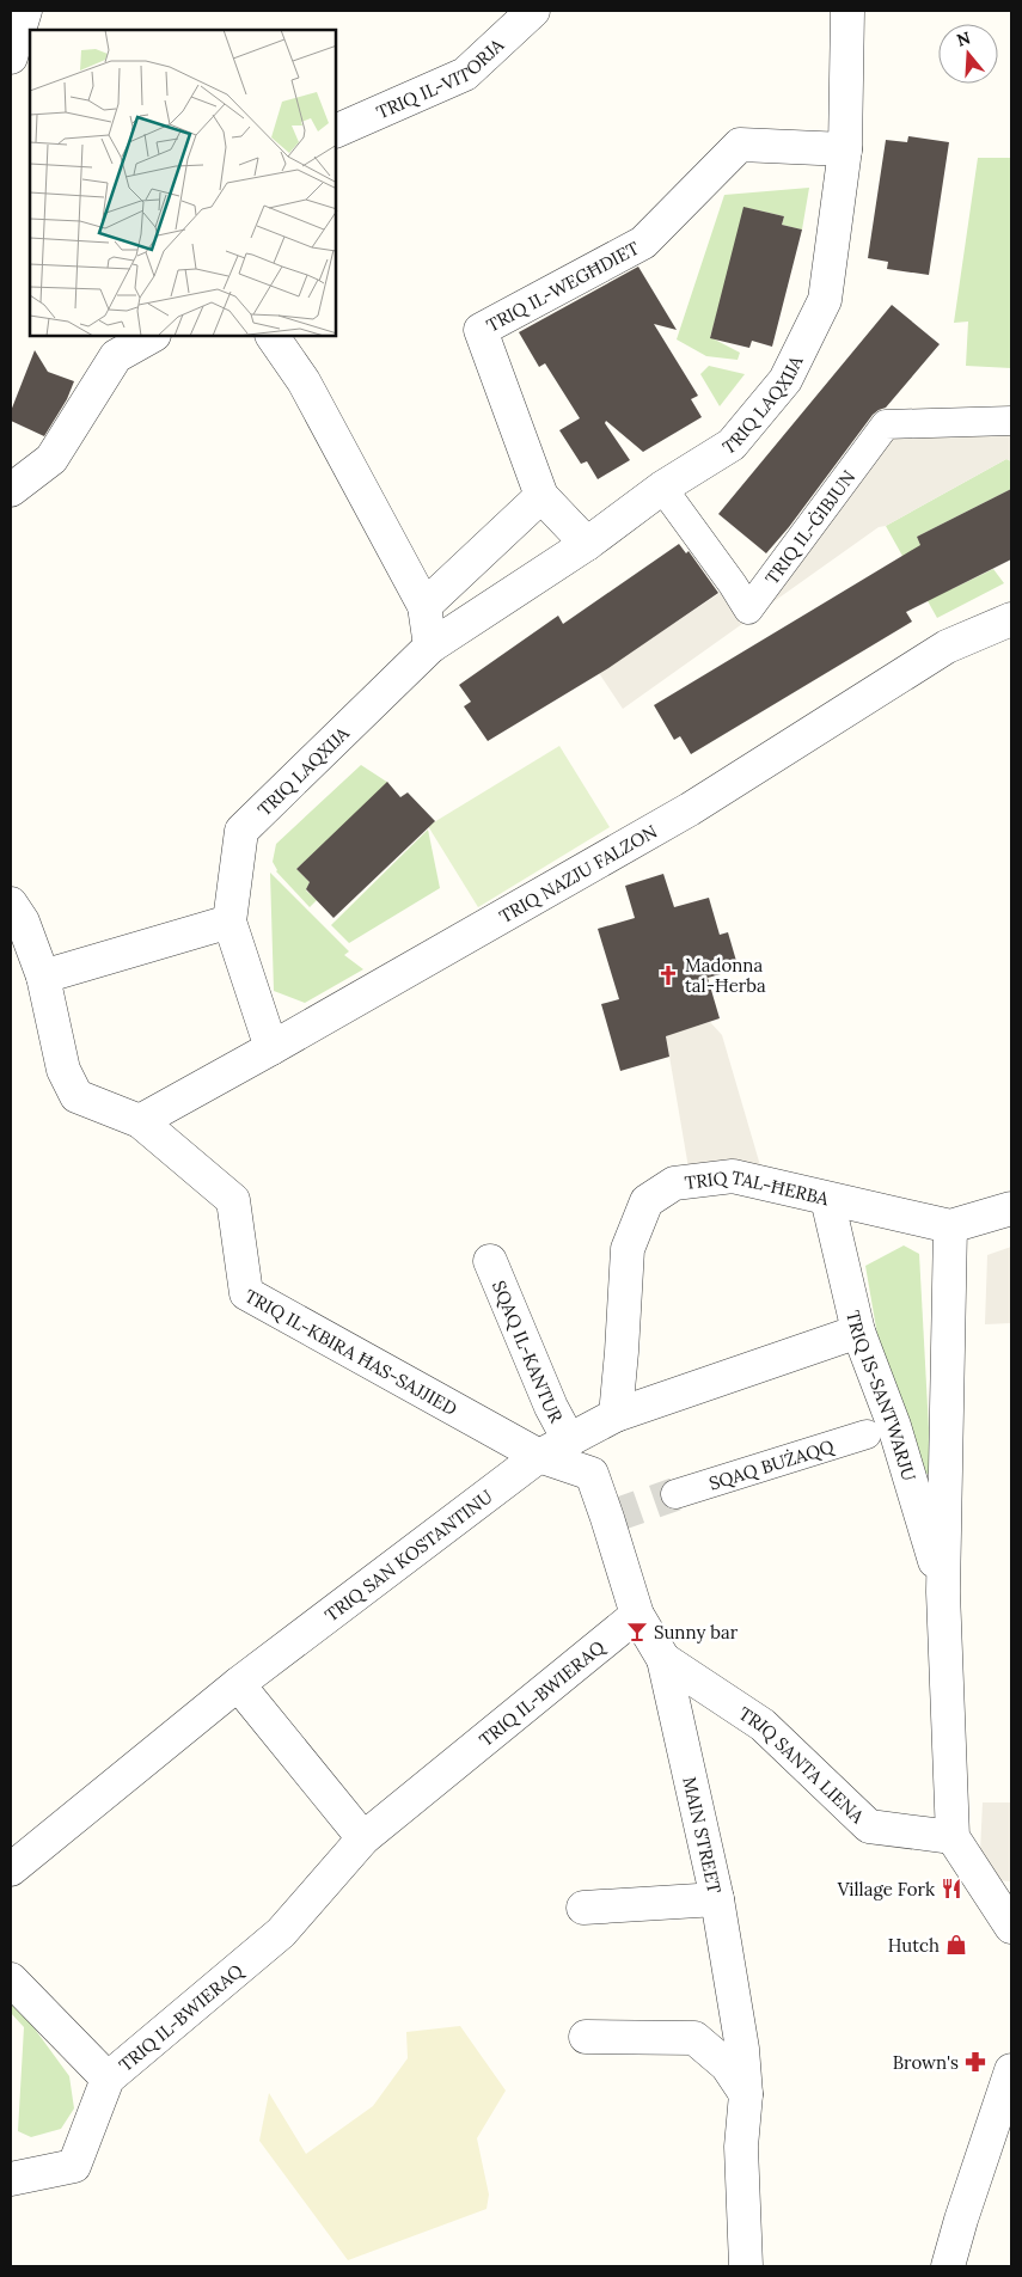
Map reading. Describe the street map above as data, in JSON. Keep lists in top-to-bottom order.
{
  "streets": {
    "street": [
      "TRIQ IL-VITORJA",
      "TRIQ IL-WEGĦDIET",
      "TRIQ LAQXIJA",
      "TRIQ IL-ĠIBJUN",
      "TRIQ NAZJU FALZON",
      "TRIQ TAL-ĦERBA",
      "TRIQ IL-KBIRA ĦAS-SAJJIED",
      "SQAQ IL-KANTUR",
      "TRIQ IS-SANTWARJU",
      "SQAQ BUŻAQQ",
      "TRIQ SAN KOSTANTINU",
      "TRIQ IL-BWIERAQ",
      "TRIQ SANTA LIENA",
      "MAIN STREET"
    ]
  },
  "crossings": [
    ["TRIQ IL-WEGĦDIET", "TRIQ LAQXIJA"],
    ["TRIQ LAQXIJA", "TRIQ IL-ĠIBJUN"],
    ["TRIQ LAQXIJA", "TRIQ NAZJU FALZON"],
    ["TRIQ NAZJU FALZON", "TRIQ IL-KBIRA ĦAS-SAJJIED"],
    ["TRIQ TAL-ĦERBA", "TRIQ IS-SANTWARJU"],
    ["TRIQ TAL-ĦERBA", "TRIQ SAN KOSTANTINU"],
    ["TRIQ IL-KBIRA ĦAS-SAJJIED", "TRIQ SAN KOSTANTINU"],
    ["TRIQ IL-KBIRA ĦAS-SAJJIED", "MAIN STREET"],
    ["SQAQ IL-KANTUR", "TRIQ SAN KOSTANTINU"],
    ["TRIQ IS-SANTWARJU", "TRIQ SAN KOSTANTINU"],
    ["TRIQ IS-SANTWARJU", "TRIQ SANTA LIENA"],
    ["TRIQ SAN KOSTANTINU", "MAIN STREET"],
    ["TRIQ IL-BWIERAQ", "MAIN STREET"],
    ["TRIQ SANTA LIENA", "MAIN STREET"]
  ],
  "places": {
    "church": ["Madonna tal-Ħerba"],
    "bar": ["Sunny bar"],
    "restaurant": ["Village Fork"],
    "shop": ["Hutch"],
    "pharmacy": ["Brown's"]
  },
  "north": "top"
}
